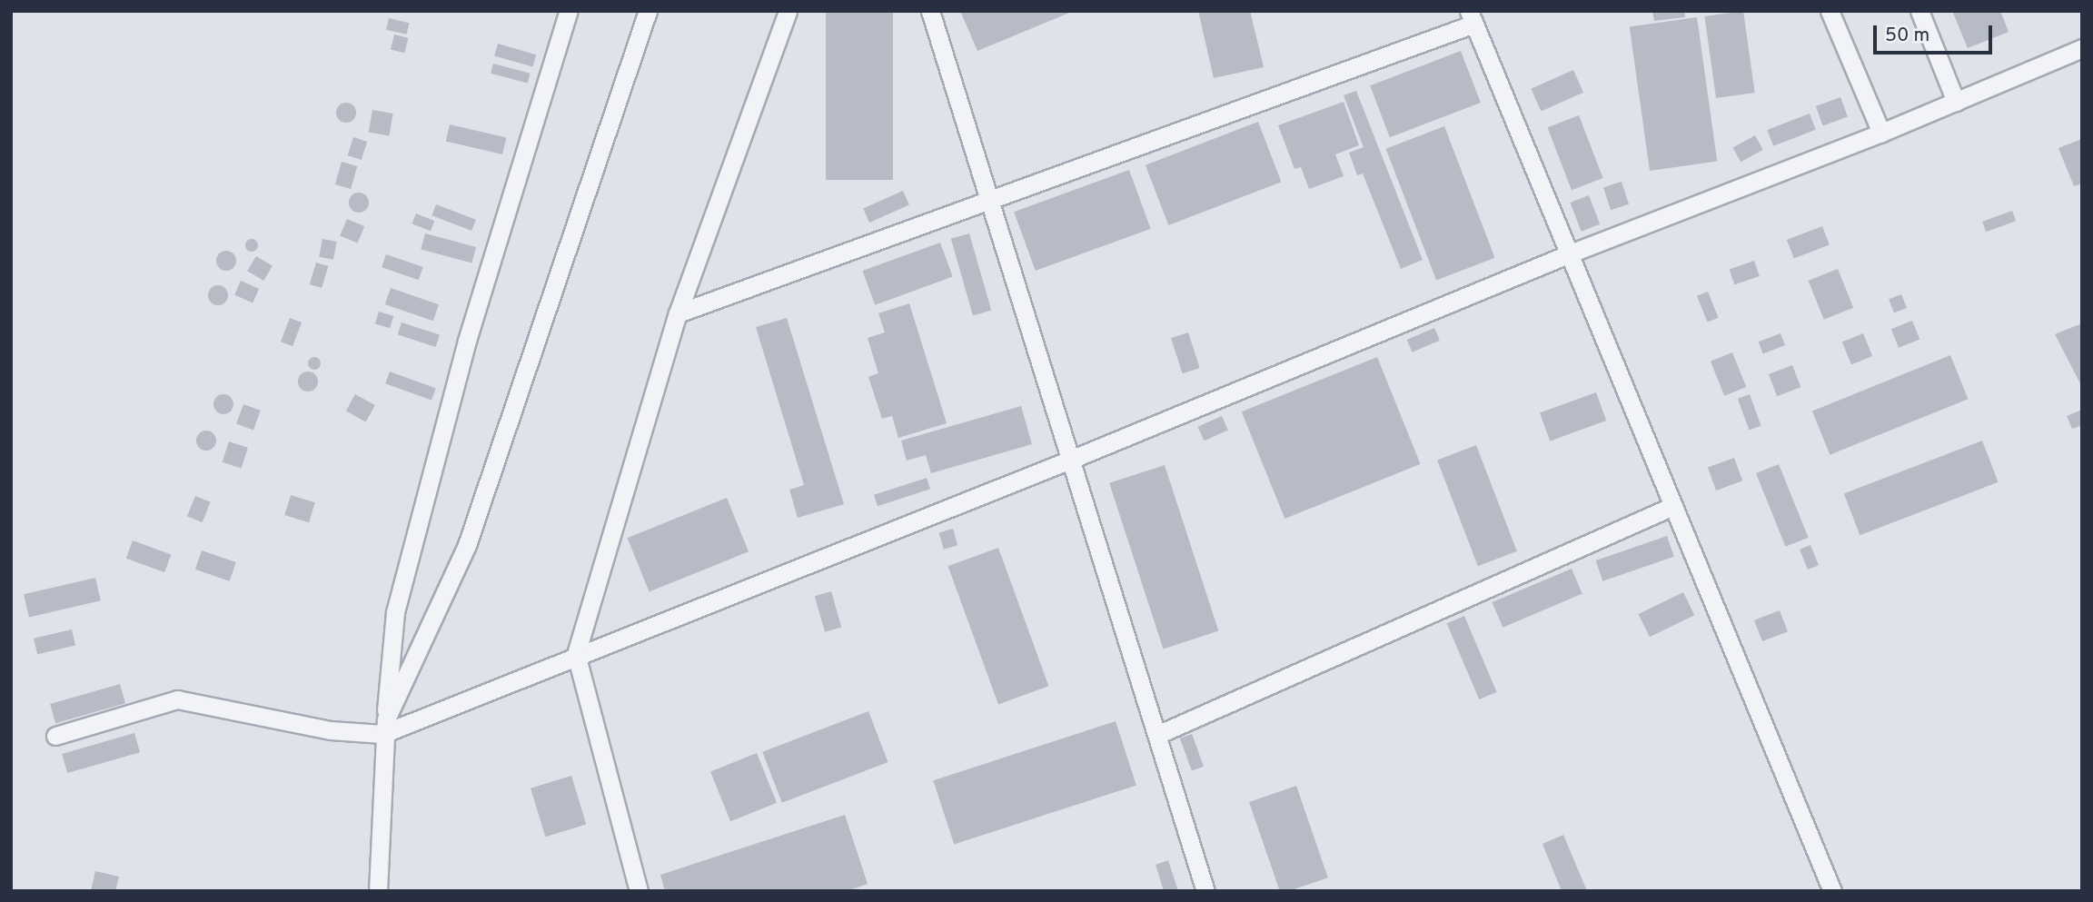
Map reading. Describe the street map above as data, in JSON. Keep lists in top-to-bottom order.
{
  "scale_bar": "50 m"
}
